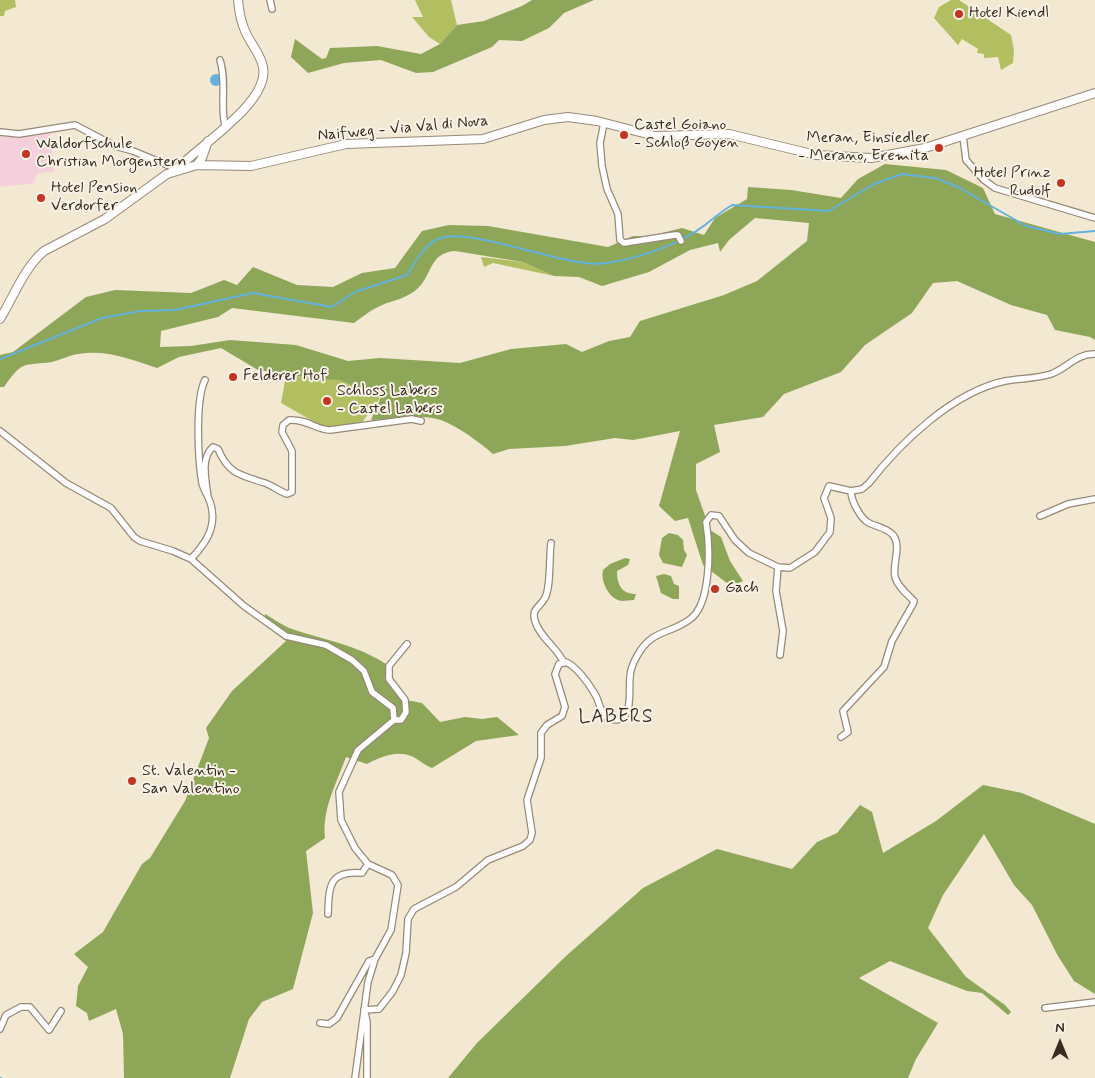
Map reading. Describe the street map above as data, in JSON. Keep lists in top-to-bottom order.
{
  "streets": {
    "main road": ["Naifweg - Via Val di Nova"]
  },
  "districts": ["LABERS"],
  "places": [
    "Hotel Kiendl",
    "Castel Goiano - Schloß Goyen",
    "Meran, Einsiedler - Merano, Eremita",
    "Waldorfschule Christian Morgenstern",
    "Hotel Prinz Rudolf",
    "Hotel Pension Verdorfer",
    "Felderer Hof",
    "Schloss Labers - Castel Labers",
    "Gach",
    "St. Valentin - San Valentino"
  ],
  "north": "top"
}
